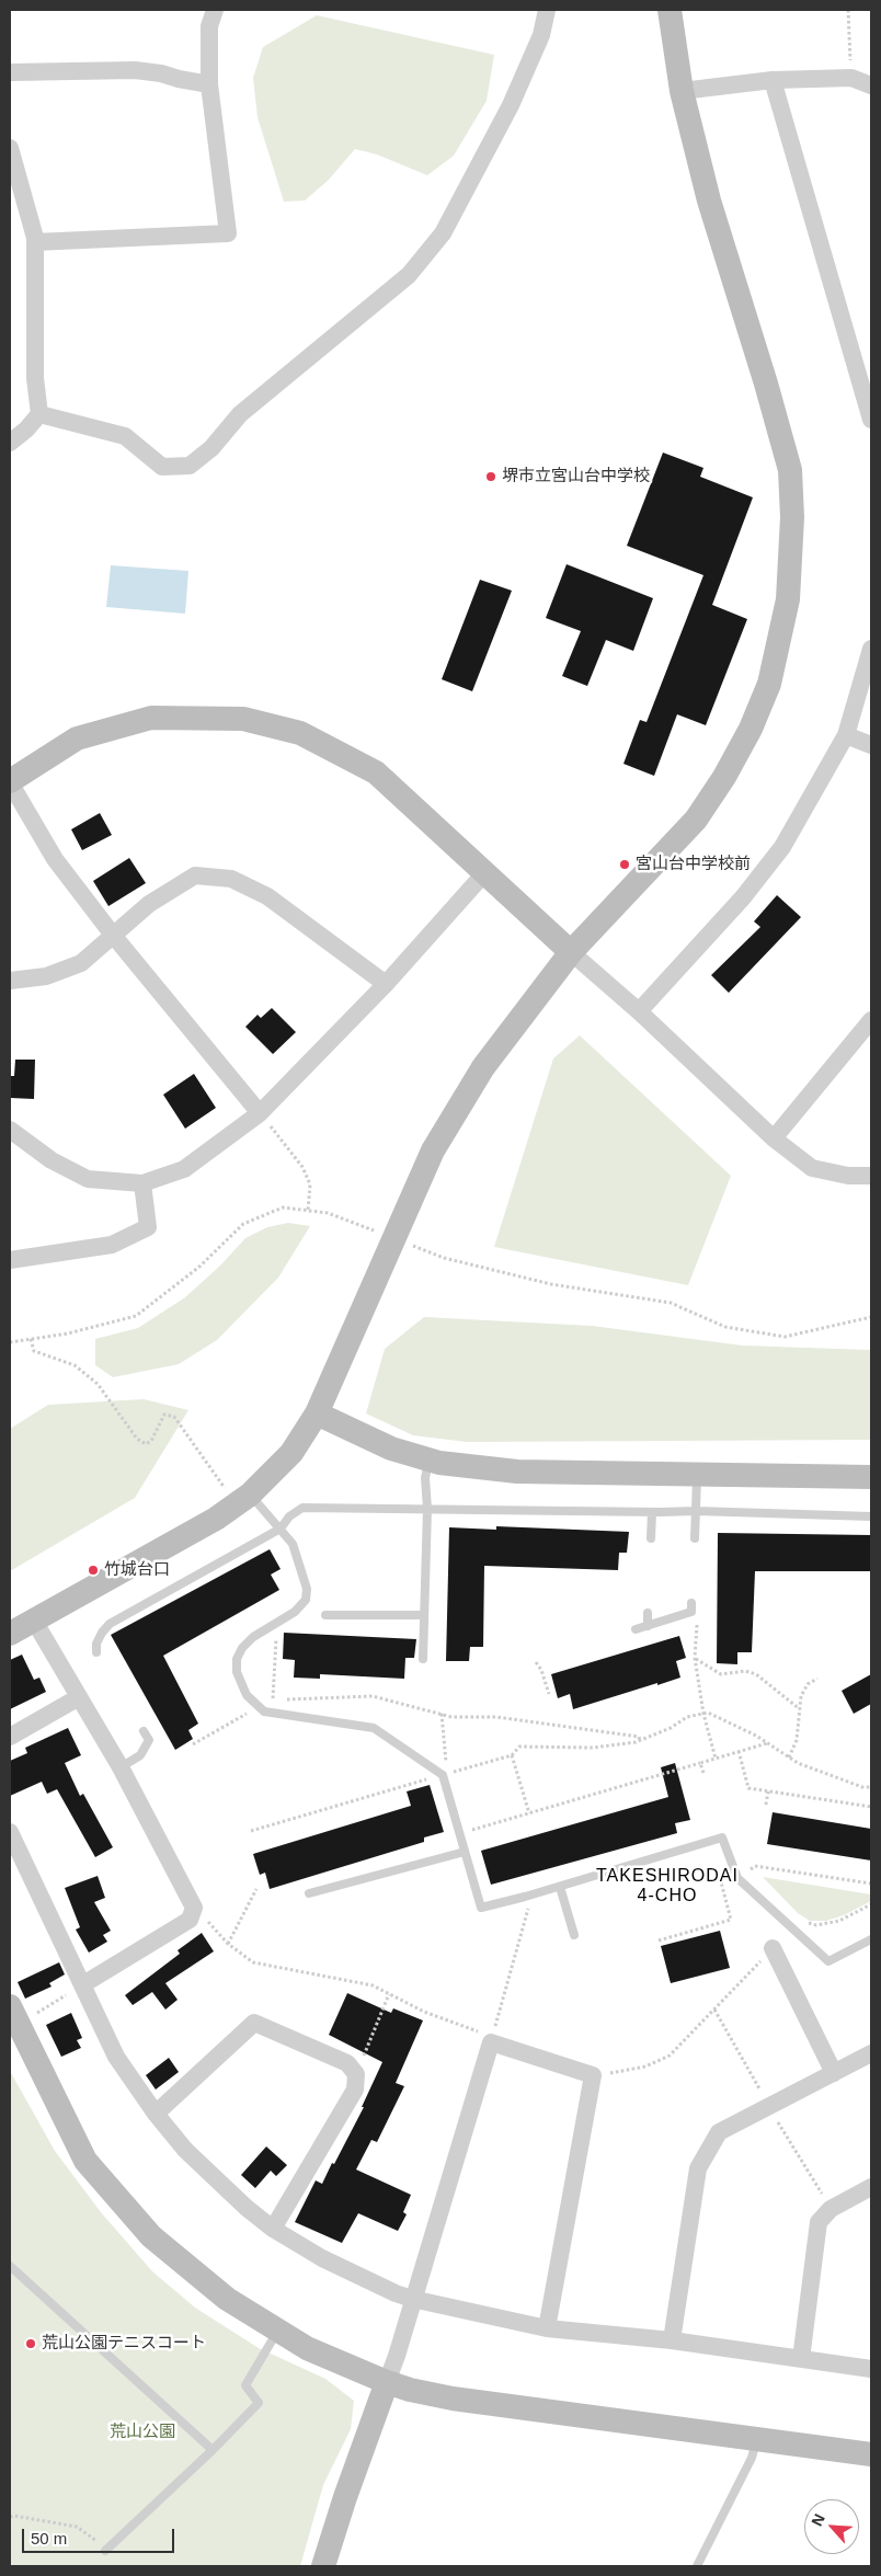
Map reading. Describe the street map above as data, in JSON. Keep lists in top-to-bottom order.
{
  "districts": ["TAKESHIRODAI 4-CHO"],
  "parks": ["荒山公園"],
  "places": [
    "堺市立宮山台中学校",
    "宮山台中学校前",
    "竹城台口",
    "荒山公園テニスコート"
  ],
  "scale_bar": "50 m",
  "north": "top left"
}
